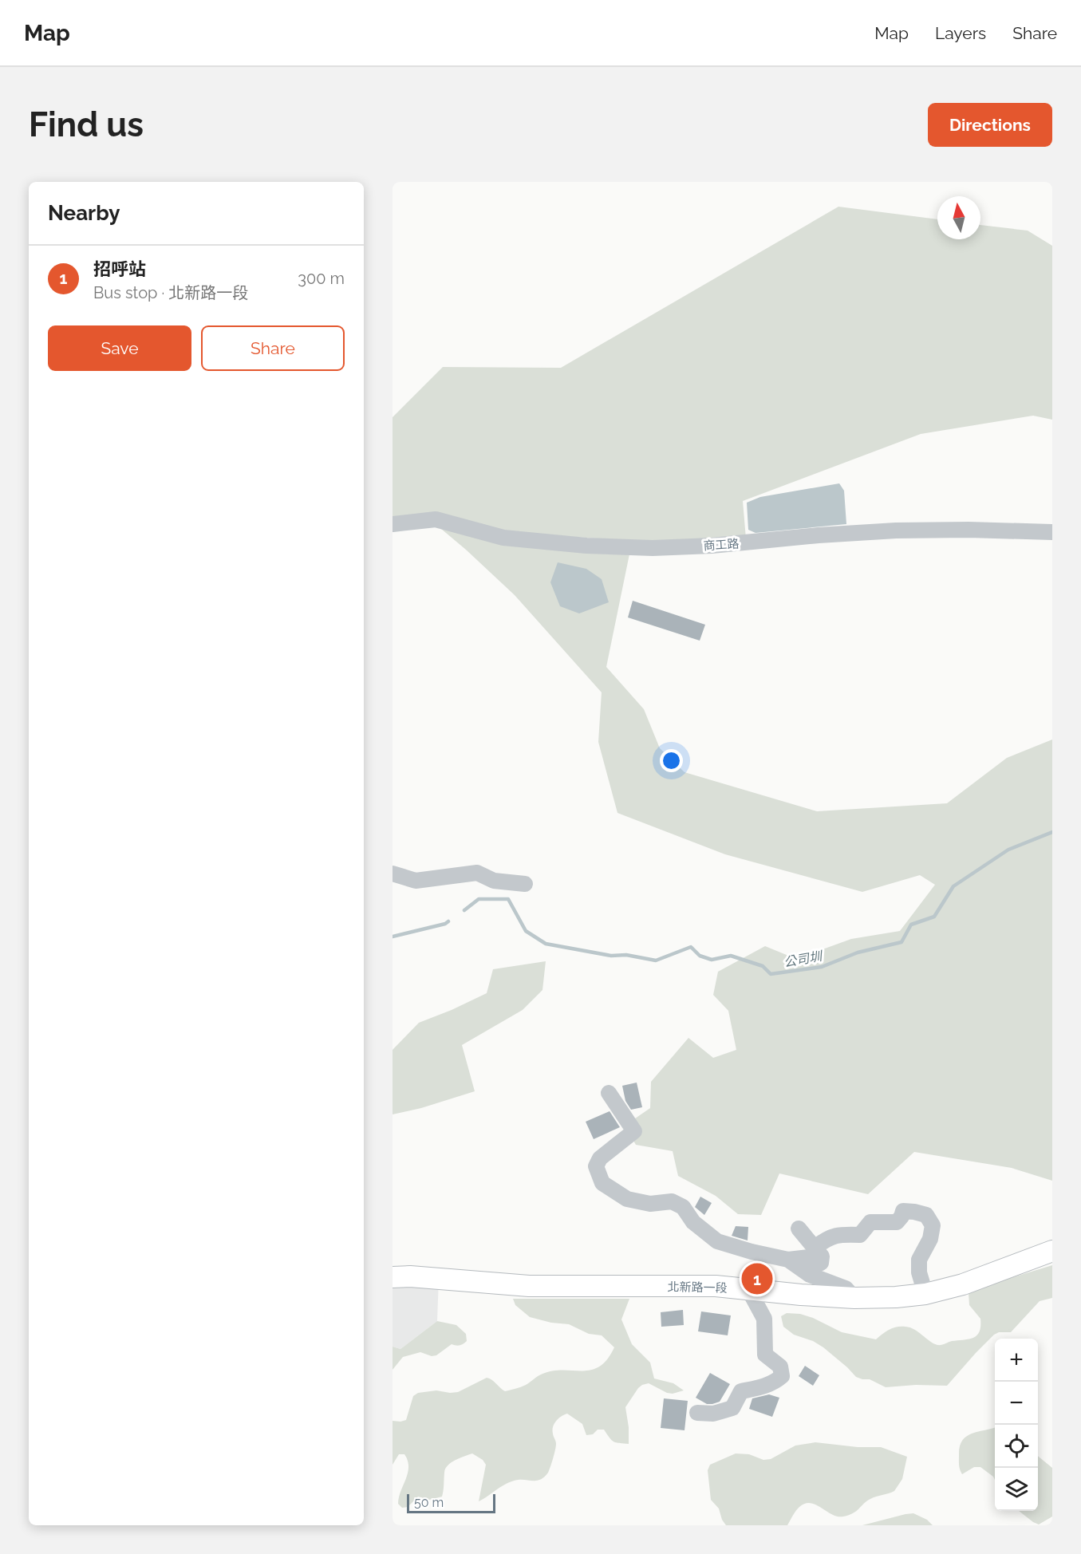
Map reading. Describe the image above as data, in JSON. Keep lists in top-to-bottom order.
{
  "streets": {
    "main road": ["北新路一段"],
    "street": ["商工路"]
  },
  "water": ["公司圳"],
  "scale_bar": "50 m",
  "north": "top",
  "page": {
    "header": "Map",
    "nav": ["Map", "Layers", "Share"],
    "buttons": [
      "Directions",
      ["Save", "Share"]
    ],
    "title": "Find us",
    "heading": "Nearby",
    "list": [
      {
        "mark": "1",
        "name": "招呼站",
        "note": "Bus stop · 北新路一段",
        "value": "300 m"
      }
    ],
    "pins": "1",
    "map_buttons": ["+", "−"],
    "scale": "50 m"
  }
}
